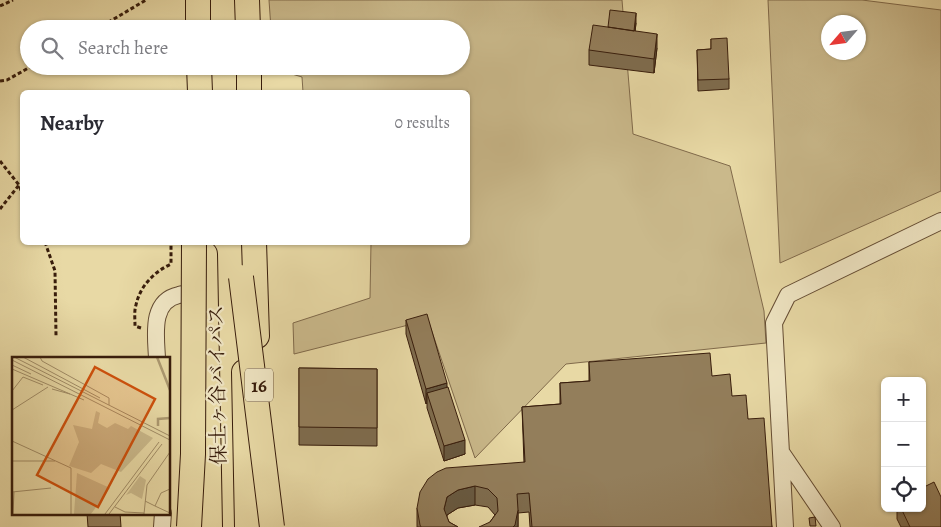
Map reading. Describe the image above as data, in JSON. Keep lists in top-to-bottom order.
{
  "streets": {
    "highway": ["保土ヶ谷バイパス", "16"]
  },
  "north": "bottom left",
  "page": {
    "search": "Search here",
    "heading": ["Nearby", "0 results"],
    "map_buttons": ["+", "−"]
  }
}
